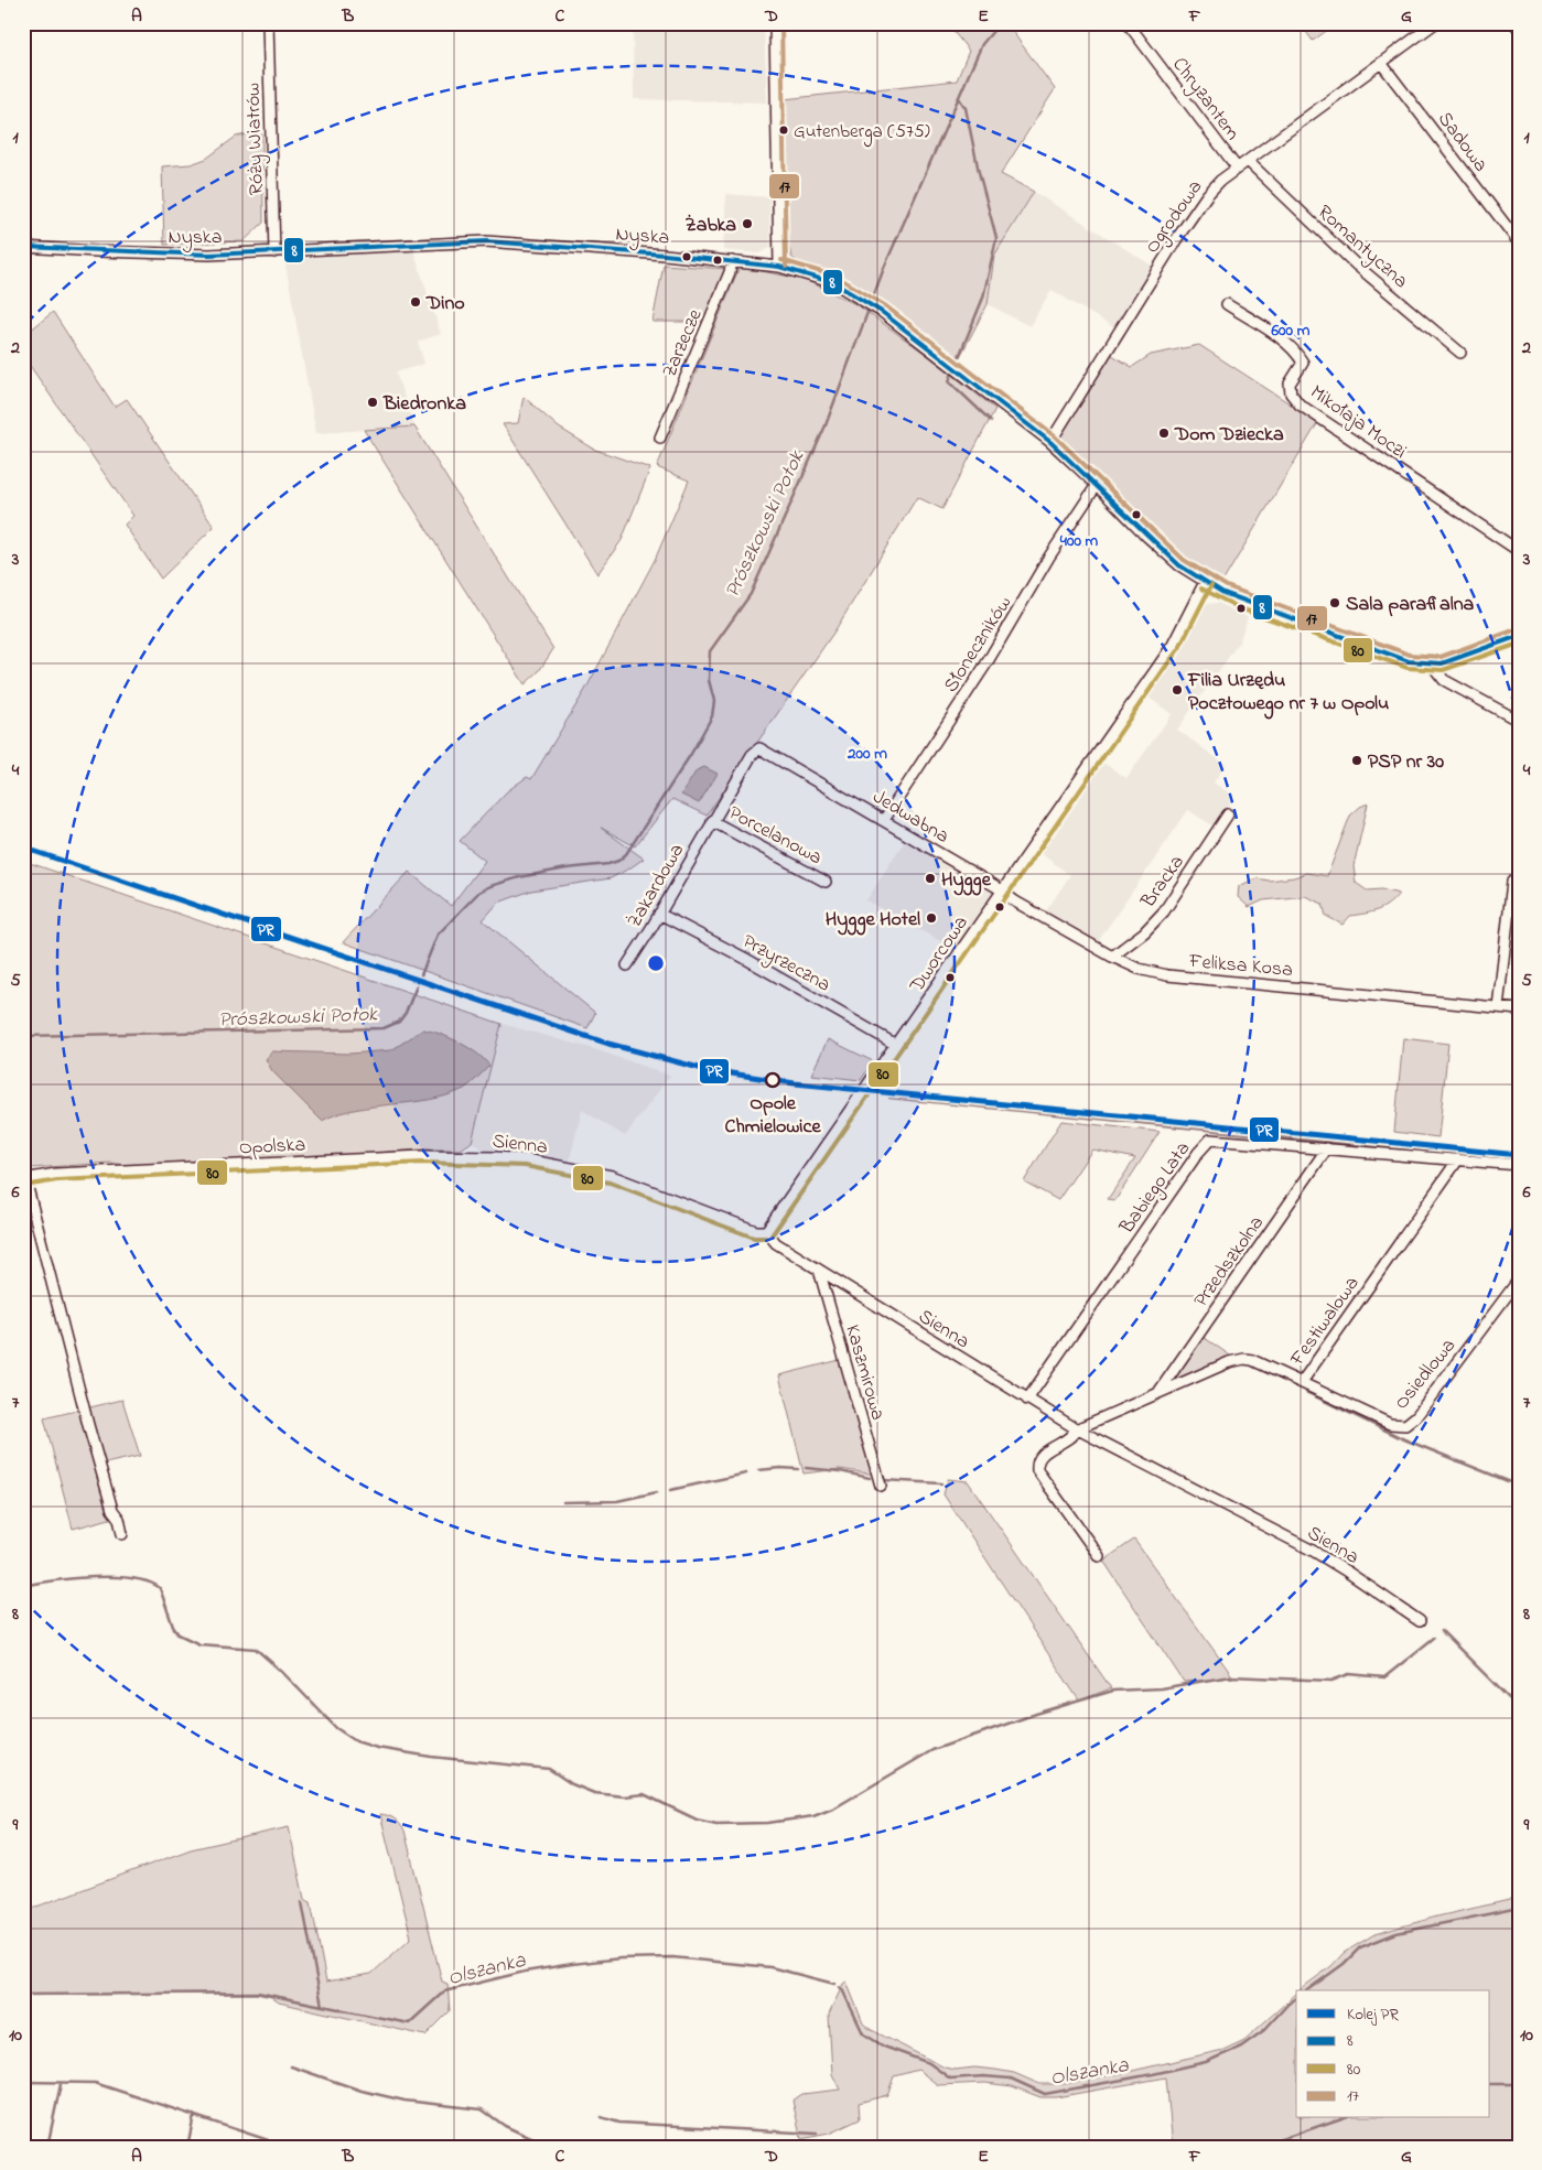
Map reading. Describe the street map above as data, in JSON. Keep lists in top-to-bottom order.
{
  "streets": {
    "street": [
      "Chryzantem",
      "Róży Wiatrów",
      "Sadowa",
      "Ogrodowa",
      "Nyska",
      "Romantyczna",
      "Zarzecze",
      "Mikołaja Moczi",
      "Słoneczników",
      "Jedwabna",
      "Porcelanowa",
      "Bracka",
      "Żakardowa",
      "Dworcowa",
      "Przyrzeczna",
      "Feliksa Kosa",
      "Sienna",
      "Opolska",
      "Babiego Lata",
      "Przedszkolna",
      "Festiwalowa",
      "Kaszmirowa",
      "Osiedlowa"
    ]
  },
  "crossings": [
    ["Chryzantem", "Ogrodowa"],
    ["Róży Wiatrów", "Nyska"],
    ["Sadowa", "Ogrodowa"],
    ["Ogrodowa", "Nyska"],
    ["Ogrodowa", "Romantyczna"],
    ["Nyska", "Zarzecze"],
    ["Nyska", "Słoneczników"],
    ["Nyska", "Dworcowa"],
    ["Słoneczników", "Jedwabna"],
    ["Jedwabna", "Porcelanowa"],
    ["Jedwabna", "Dworcowa"],
    ["Jedwabna", "Feliksa Kosa"],
    ["Porcelanowa", "Żakardowa"],
    ["Bracka", "Feliksa Kosa"],
    ["Żakardowa", "Przyrzeczna"],
    ["Dworcowa", "Przyrzeczna"],
    ["Dworcowa", "Feliksa Kosa"],
    ["Dworcowa", "Sienna"],
    ["Sienna", "Opolska"],
    ["Sienna", "Babiego Lata"],
    ["Sienna", "Festiwalowa"],
    ["Sienna", "Kaszmirowa"],
    ["Babiego Lata", "Przedszkolna"],
    ["Babiego Lata", "Festiwalowa"],
    ["Przedszkolna", "Festiwalowa"],
    ["Festiwalowa", "Osiedlowa"]
  ],
  "water": ["Prószkowski Potok", "Olszanka"],
  "places": [
    "Gutenberga (575)",
    "Żabka",
    "Dino",
    "Biedronka",
    "Dom Dziecka",
    "Sala parafialna",
    "Filia Urzędu Pocztowego nr 7 w Opolu",
    "PSP nr 30",
    "Hygge",
    "Hygge Hotel",
    "Opole Chmielowice"
  ],
  "lines": [
    "transit line 17",
    "transit line 8",
    "transit line 80",
    "rail line PR"
  ],
  "legend": [
    "Kolej PR",
    "8",
    "80",
    "17"
  ],
  "grid": {
    "columns": [
      "A",
      "B",
      "C",
      "D",
      "E",
      "F",
      "G"
    ],
    "rows": [
      "1",
      "2",
      "3",
      "4",
      "5",
      "6",
      "7",
      "8",
      "9",
      "10"
    ]
  },
  "rings": ["600 m", "400 m", "200 m"]
}
